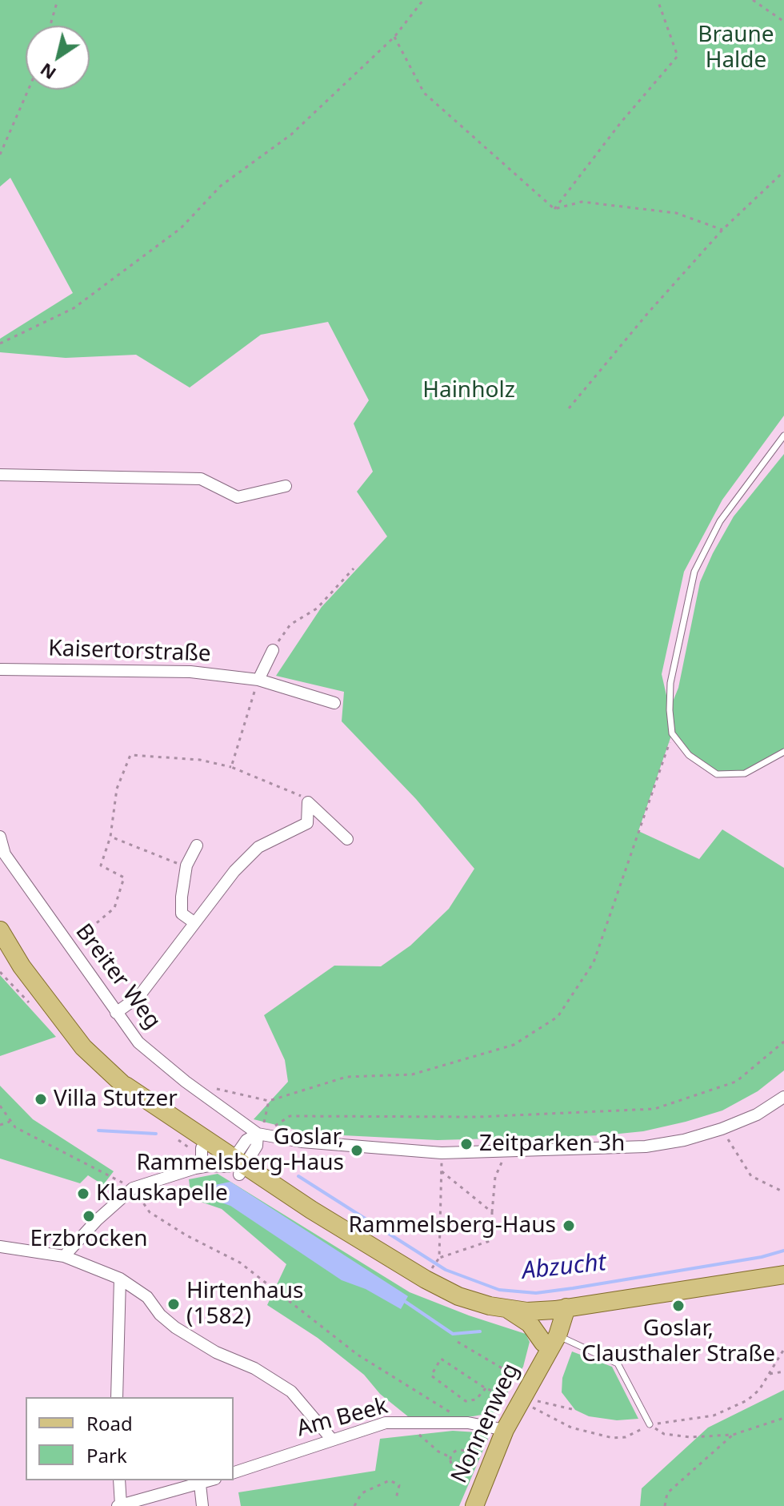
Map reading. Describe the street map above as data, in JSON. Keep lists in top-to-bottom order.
{
  "streets": {
    "main road": ["Nonnenweg"],
    "street": ["Kaisertorstraße", "Breiter Weg", "Am Beek"]
  },
  "crossings": [
    ["Am Beek", "Nonnenweg"]
  ],
  "water": ["Abzucht"],
  "parks": ["Braune Halde", "Hainholz"],
  "places": [
    "Villa Stutzer",
    "Zeitparken 3h",
    "Goslar, Rammelsberg-Haus",
    "Klauskapelle",
    "Erzbrocken",
    "Rammelsberg-Haus",
    "Hirtenhaus (1582)",
    "Goslar, Clausthaler Straße"
  ],
  "legend": ["Road", "Park"],
  "north": "bottom left"
}
